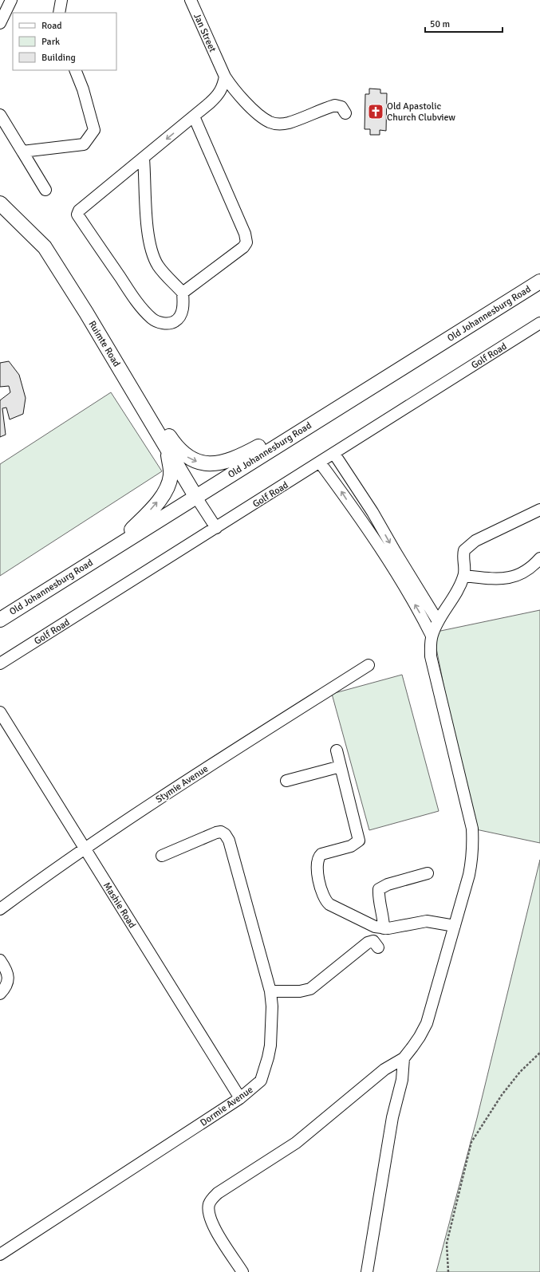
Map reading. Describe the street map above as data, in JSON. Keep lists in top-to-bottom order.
{
  "streets": {
    "main road": ["Old Johannesburg Road", "Ruimte Road"],
    "street": [
      "Jan Street",
      "Golf Road",
      "Stymie Avenue",
      "Mashie Road",
      "Dormie Avenue"
    ]
  },
  "crossings": [
    ["Old Johannesburg Road", "Ruimte Road"],
    ["Stymie Avenue", "Mashie Road"],
    ["Mashie Road", "Dormie Avenue"]
  ],
  "places": {
    "church": ["Old Apastolic Church Clubview"]
  },
  "legend": ["Road", "Park", "Building"],
  "scale_bar": "50 m"
}
